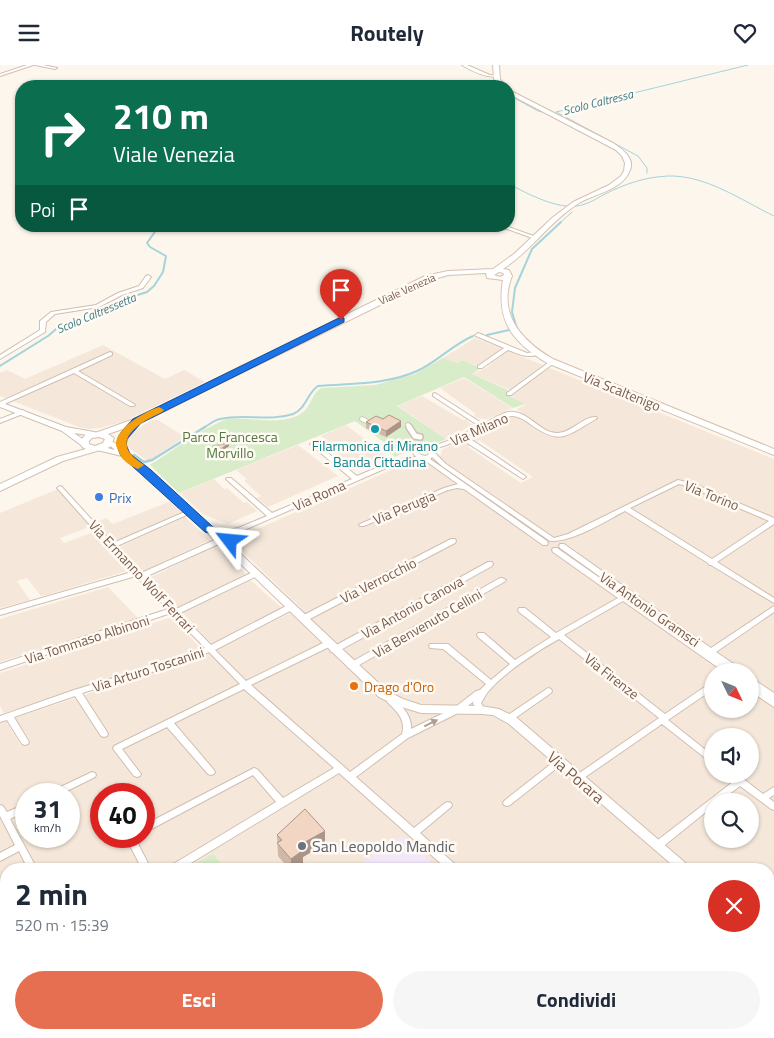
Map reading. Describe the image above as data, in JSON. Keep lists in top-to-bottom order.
{
  "streets": {
    "main road": ["Viale Venezia", "Via Scaltenigo"],
    "street": [
      "Via Milano",
      "Via Roma",
      "Via Torino",
      "Via Perugia",
      "Via Ermanno Wolf Ferrari",
      "Via Verrocchio",
      "Via Antonio Canova",
      "Via Antonio Gramsci",
      "Via Benvenuto Cellini",
      "Via Tommaso Albinoni",
      "Via Arturo Toscanini",
      "Via Firenze",
      "Via Porara"
    ]
  },
  "crossings": [
    ["Viale Venezia", "Via Scaltenigo"],
    ["Viale Venezia", "Via Porara"],
    ["Via Milano", "Via Roma"],
    ["Via Milano", "Via Antonio Gramsci"],
    ["Via Roma", "Via Antonio Gramsci"],
    ["Via Roma", "Via Porara"],
    ["Via Torino", "Via Antonio Gramsci"],
    ["Via Ermanno Wolf Ferrari", "Via Tommaso Albinoni"],
    ["Via Ermanno Wolf Ferrari", "Via Arturo Toscanini"],
    ["Via Verrocchio", "Via Porara"],
    ["Via Antonio Canova", "Via Porara"],
    ["Via Benvenuto Cellini", "Via Porara"],
    ["Via Tommaso Albinoni", "Via Porara"],
    ["Via Arturo Toscanini", "Via Porara"]
  ],
  "water": ["Scolo Caltressa", "Scolo Caltressetta"],
  "parks": ["Parco Francesca Morvillo"],
  "places": [
    "Filarmonica di Mirano - Banda Cittadina",
    "Prix",
    "Drago d'Oro",
    "San Leopoldo Mandic"
  ],
  "north": "bottom right",
  "page": {
    "header": "Routely",
    "turn": ["210 m", "Viale Venezia"],
    "then": "Poi",
    "speed": "31 km/h",
    "limit": "40",
    "heading": ["2 min", "520 m · 15:39"],
    "buttons": ["Esci", "Condividi"]
  }
}
